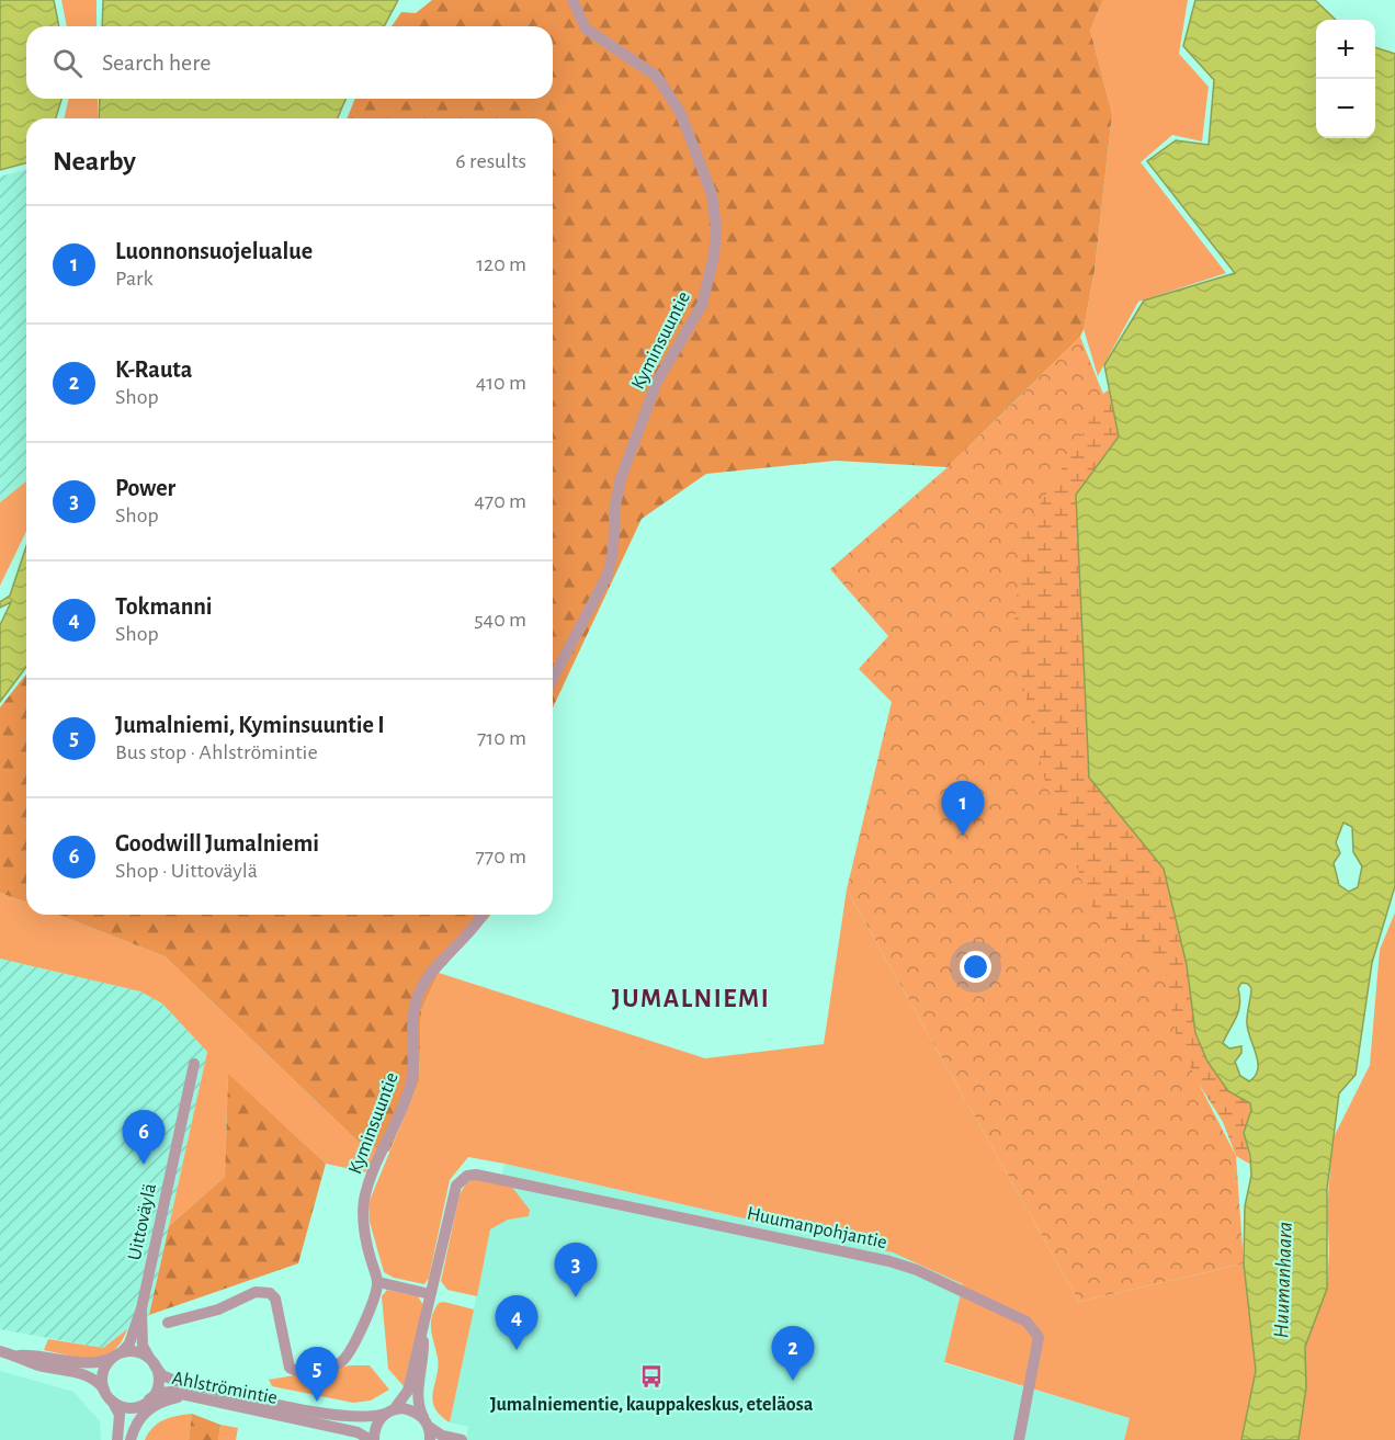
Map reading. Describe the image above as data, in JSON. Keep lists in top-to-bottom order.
{
  "streets": {
    "street": [
      "Kyminsuuntie",
      "Uittoväylä",
      "Huumanpohjantie",
      "Ahlströmintie"
    ]
  },
  "crossings": [
    ["Uittoväylä", "Ahlströmintie"]
  ],
  "districts": ["JUMALNIEMI"],
  "water": ["Huumanhaara"],
  "places": {
    "bus stop": ["Jumalniementie, kauppakeskus, eteläosa"]
  },
  "page": {
    "map_buttons": ["+", "−"],
    "search": "Search here",
    "heading": ["Nearby", "6 results"],
    "list": [
      {
        "mark": "1",
        "name": "Luonnonsuojelualue",
        "note": "Park",
        "value": "120 m"
      },
      {
        "mark": "2",
        "name": "K-Rauta",
        "note": "Shop",
        "value": "410 m"
      },
      {
        "mark": "3",
        "name": "Power",
        "note": "Shop",
        "value": "470 m"
      },
      {
        "mark": "4",
        "name": "Tokmanni",
        "note": "Shop",
        "value": "540 m"
      },
      {
        "mark": "5",
        "name": "Jumalniemi, Kyminsuuntie I",
        "note": "Bus stop · Ahlströmintie",
        "value": "710 m"
      },
      {
        "mark": "6",
        "name": "Goodwill Jumalniemi",
        "note": "Shop · Uittoväylä",
        "value": "770 m"
      }
    ],
    "pins": [
      "1",
      "6",
      "3",
      "4",
      "2",
      "5"
    ]
  }
}
